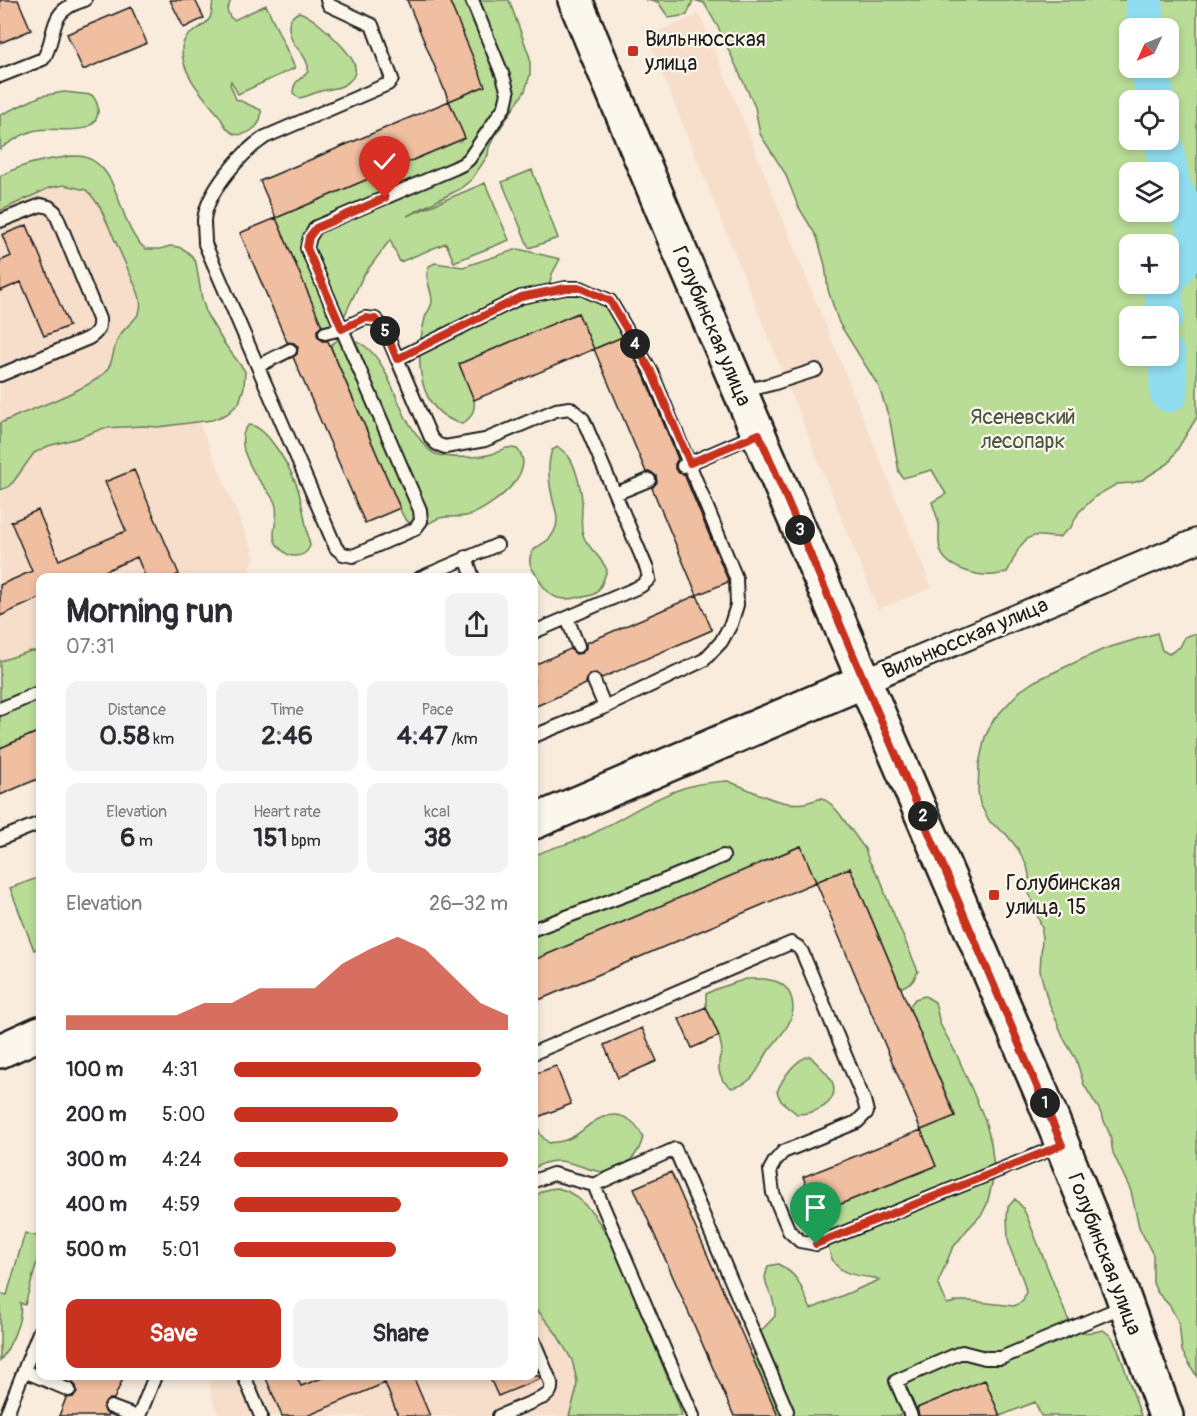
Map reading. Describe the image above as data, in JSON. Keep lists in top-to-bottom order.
{
  "streets": {
    "street": ["Голубинская улица", "Вильнюсская улица"]
  },
  "crossings": [
    ["Голубинская улица", "Вильнюсская улица"]
  ],
  "parks": ["Ясеневский лесопарк"],
  "places": {
    "transit": ["Вильнюсская улица", "Голубинская улица, 15"]
  },
  "north": "bottom left",
  "page": {
    "map_buttons": ["+", "−"],
    "pins": [
      "5",
      "4",
      "3",
      "2",
      "1"
    ],
    "heading": ["Morning run", "07:31"],
    "stats": [
      ["Distance", "0.58 km"],
      ["Time", "2:46"],
      ["Pace", "4:47 /km"],
      ["Elevation", "6 m"],
      ["Heart rate", "151 bpm"],
      ["kcal", "38"]
    ],
    "chart": ["Elevation", "26–32 m"],
    "list": [
      {
        "name": "100 m",
        "note": "4:31"
      },
      {
        "name": "200 m",
        "note": "5:00"
      },
      {
        "name": "300 m",
        "note": "4:24"
      },
      {
        "name": "400 m",
        "note": "4:59"
      },
      {
        "name": "500 m",
        "note": "5:01"
      }
    ],
    "buttons": ["Save", "Share"]
  }
}
